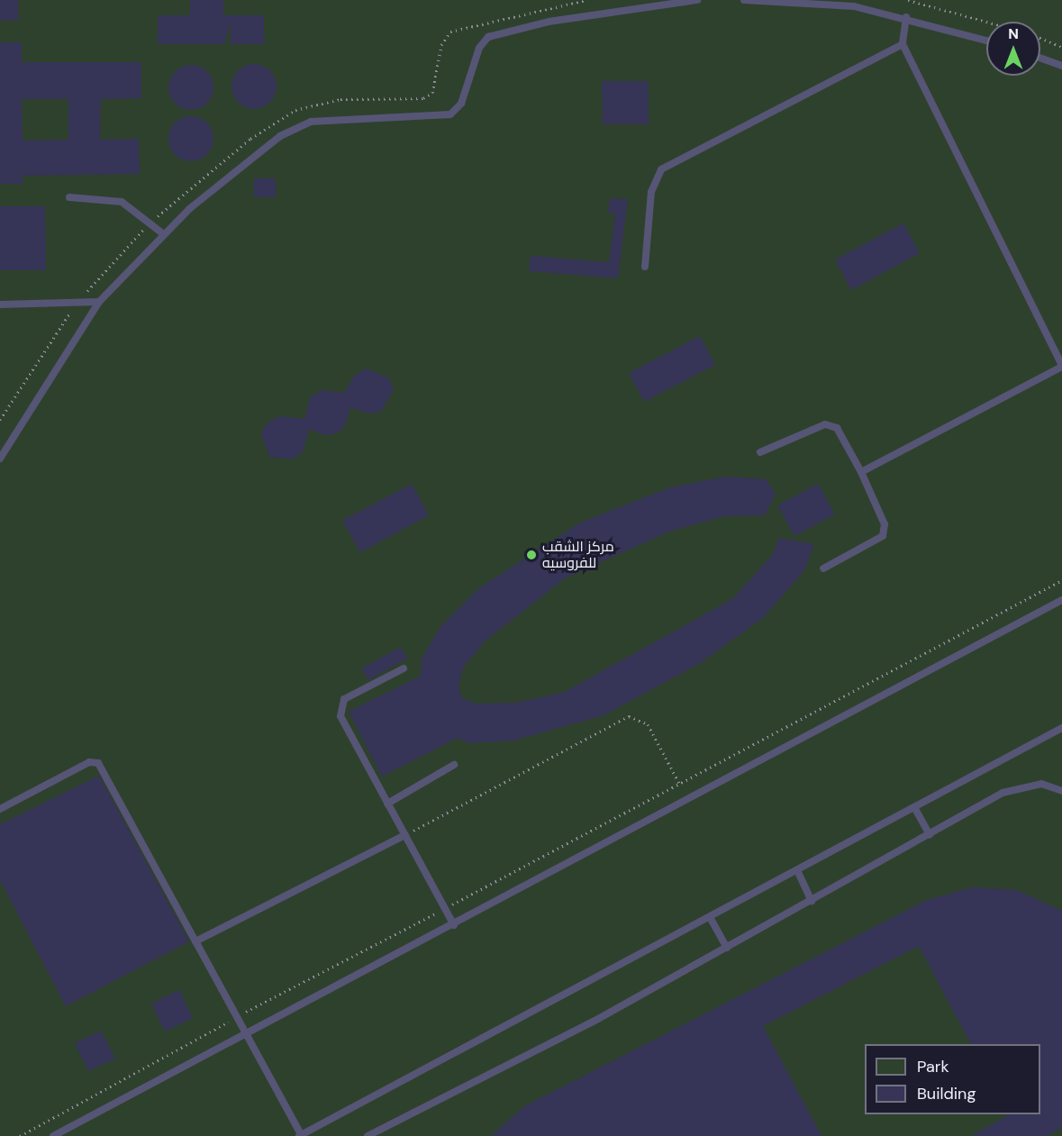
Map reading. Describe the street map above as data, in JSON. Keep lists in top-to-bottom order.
{
  "places": ["مركز الشقب للفروسيه"],
  "legend": ["Park", "Building"],
  "north": "top"
}
